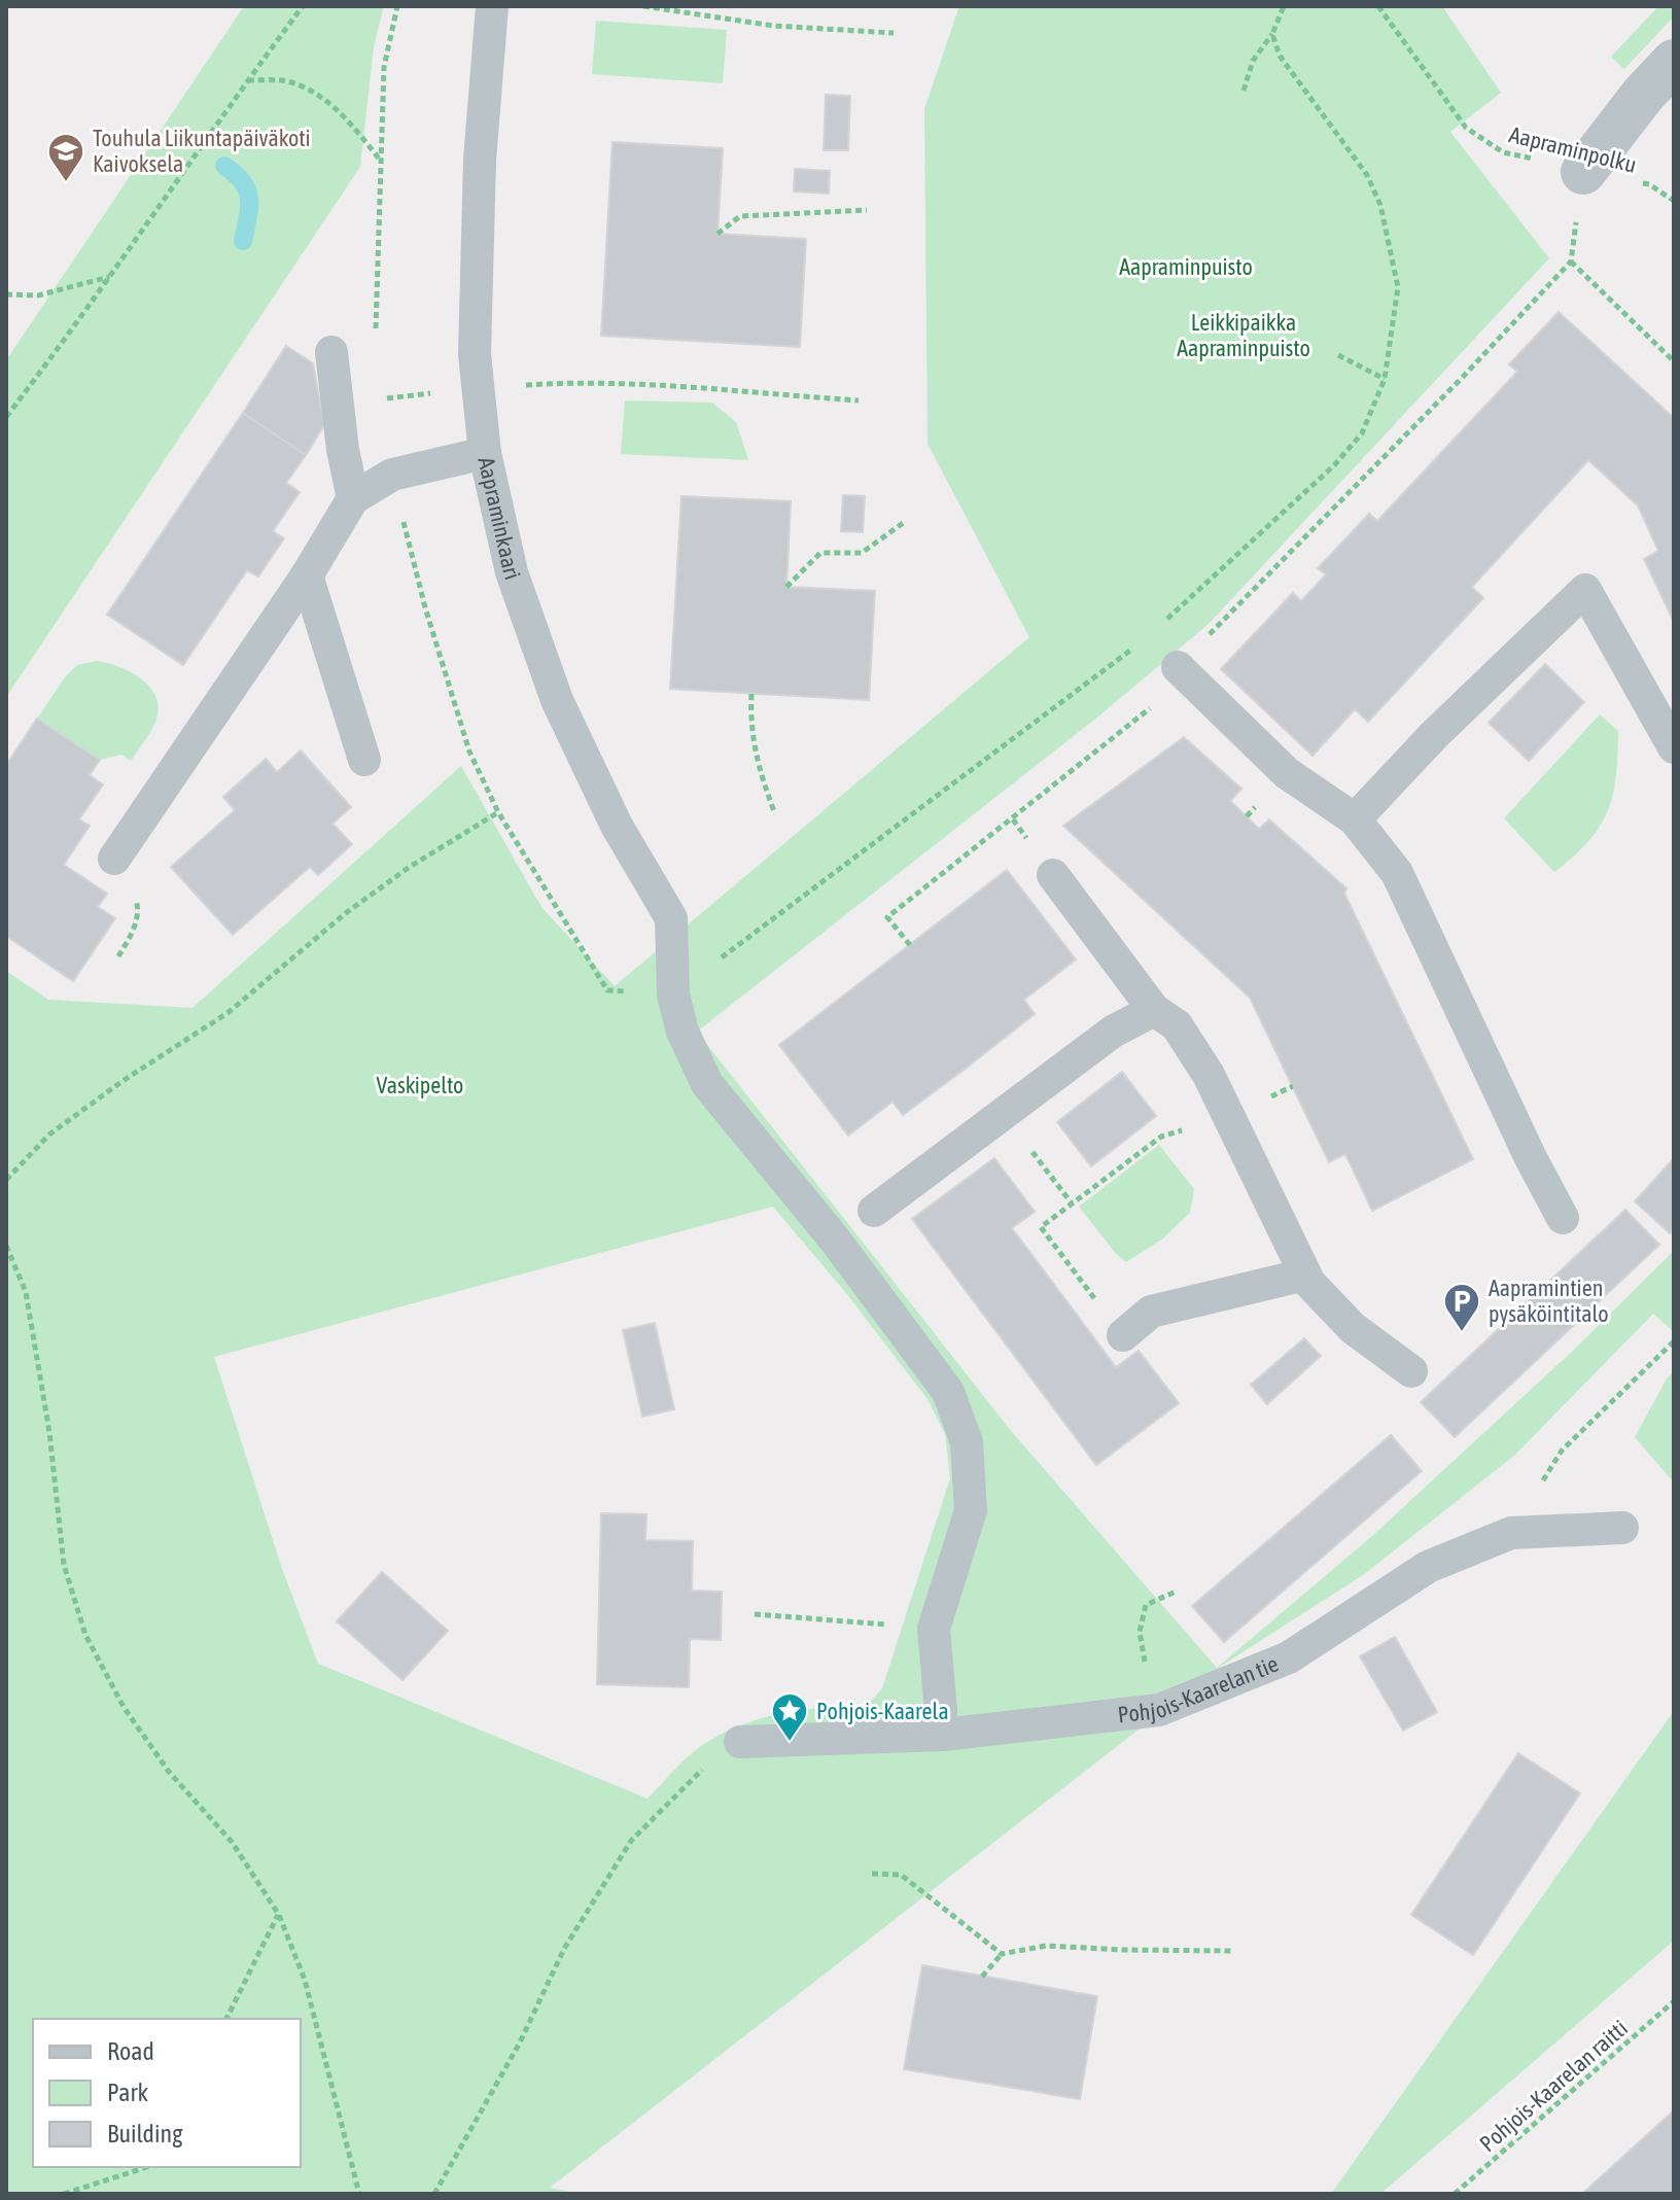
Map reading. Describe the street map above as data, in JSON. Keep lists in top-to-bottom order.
{
  "streets": {
    "lane": ["Aapraminkaari", "Pohjois-Kaarelan tie"],
    "path": ["Aapraminpolku", "Pohjois-Kaarelan raitti"]
  },
  "parks": ["Aapraminpuisto", "Leikkipaikka Aapraminpuisto", "Vaskipelto"],
  "places": {
    "school or university": ["Touhula Liikuntapäiväkoti Kaivoksela"],
    "parking": ["Aapramintien pysäköintitalo"],
    "place": ["Pohjois-Kaarela"]
  },
  "legend": ["Road", "Park", "Building"]
}
